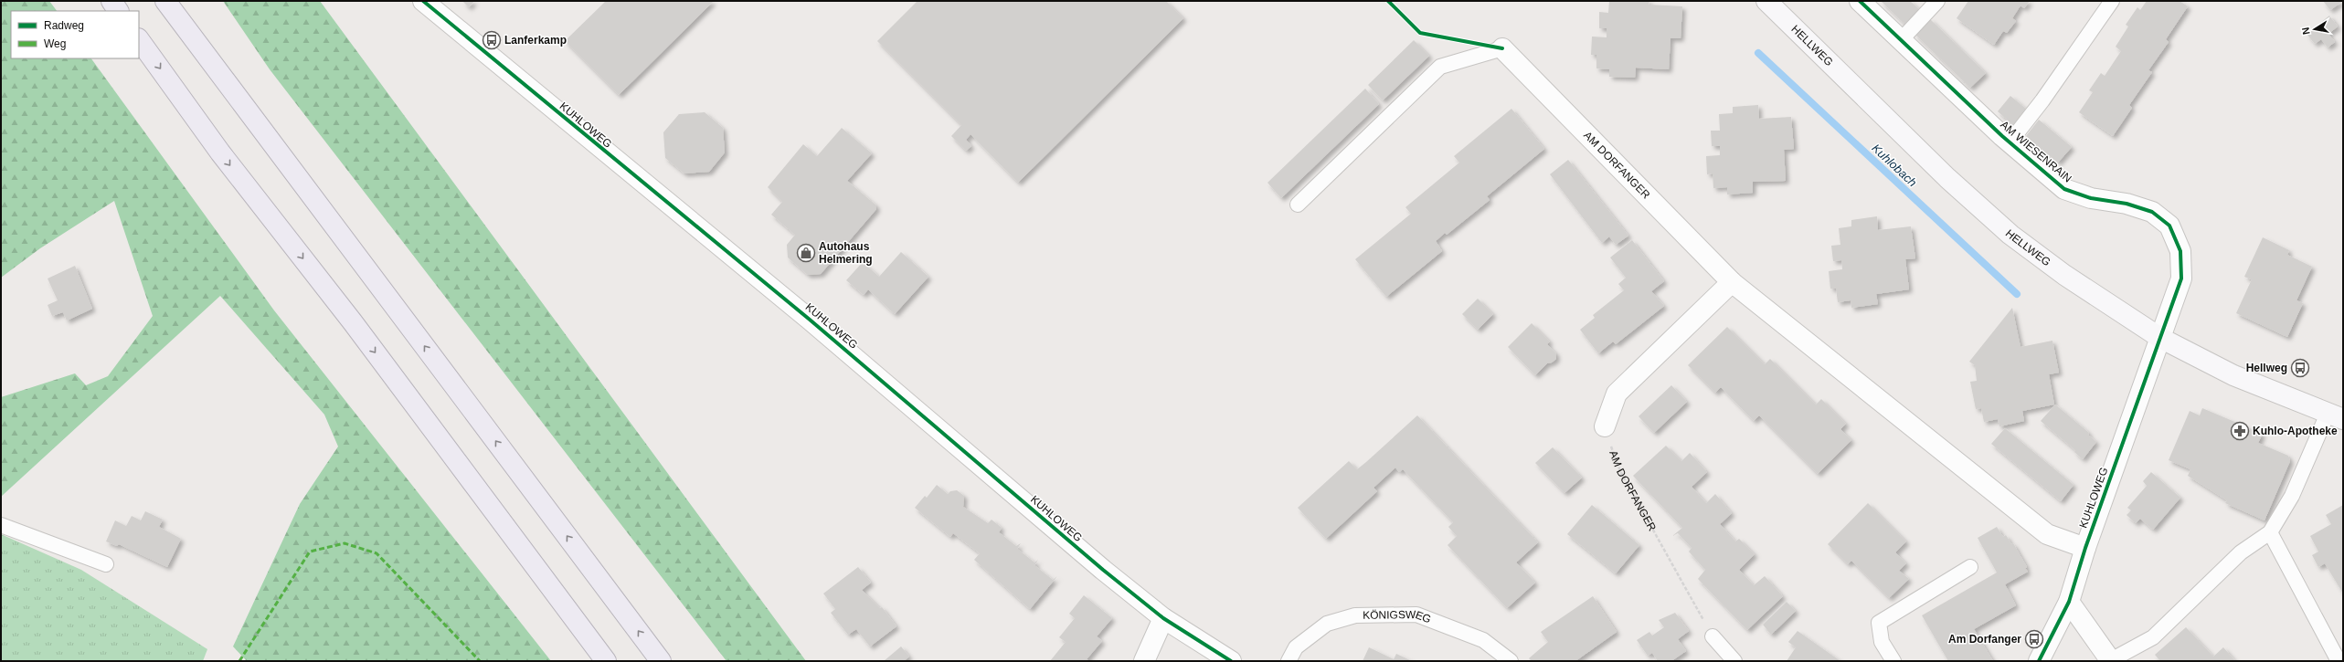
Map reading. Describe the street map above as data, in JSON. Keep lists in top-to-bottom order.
{
  "streets": {
    "street": [
      "HELLWEG",
      "KUHLOWEG",
      "AM WIESENRAIN",
      "AM DORFANGER"
    ],
    "lane": ["KÖNIGSWEG"]
  },
  "crossings": [
    ["HELLWEG", "KUHLOWEG"],
    ["HELLWEG", "AM WIESENRAIN"],
    ["KUHLOWEG", "AM WIESENRAIN"],
    ["KUHLOWEG", "AM DORFANGER"]
  ],
  "water": ["Kuhlobach"],
  "places": {
    "bus stop": ["Lanferkamp", "Hellweg", "Am Dorfanger"],
    "shop": ["Autohaus Helmering"],
    "pharmacy": ["Kuhlo-Apotheke"]
  },
  "legend": ["Radweg", "Weg"],
  "north": "left"
}
